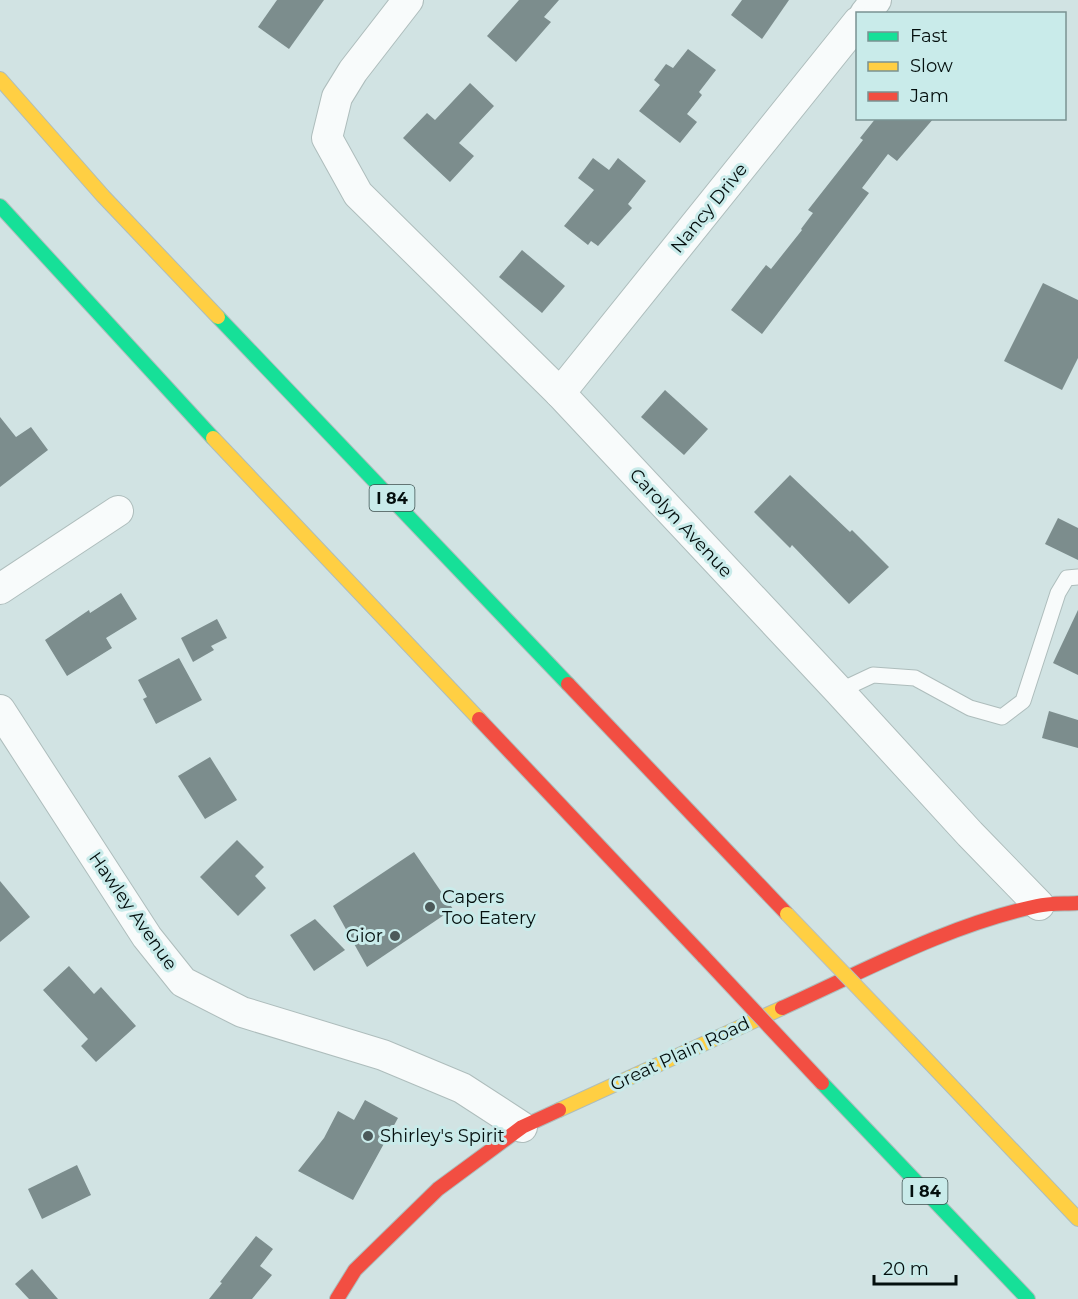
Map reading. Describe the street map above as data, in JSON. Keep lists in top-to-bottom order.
{
  "streets": {
    "main road": ["I 84", "Great Plain Road"],
    "street": ["Nancy Drive", "Carolyn Avenue", "Hawley Avenue"]
  },
  "crossings": [
    ["Nancy Drive", "Carolyn Avenue"],
    ["Carolyn Avenue", "Great Plain Road"],
    ["Hawley Avenue", "Great Plain Road"]
  ],
  "places": ["Capers Too Eatery", "Gior", "Shirley's Spirit"],
  "legend": ["Fast", "Slow", "Jam"],
  "scale_bar": "20 m"
}
